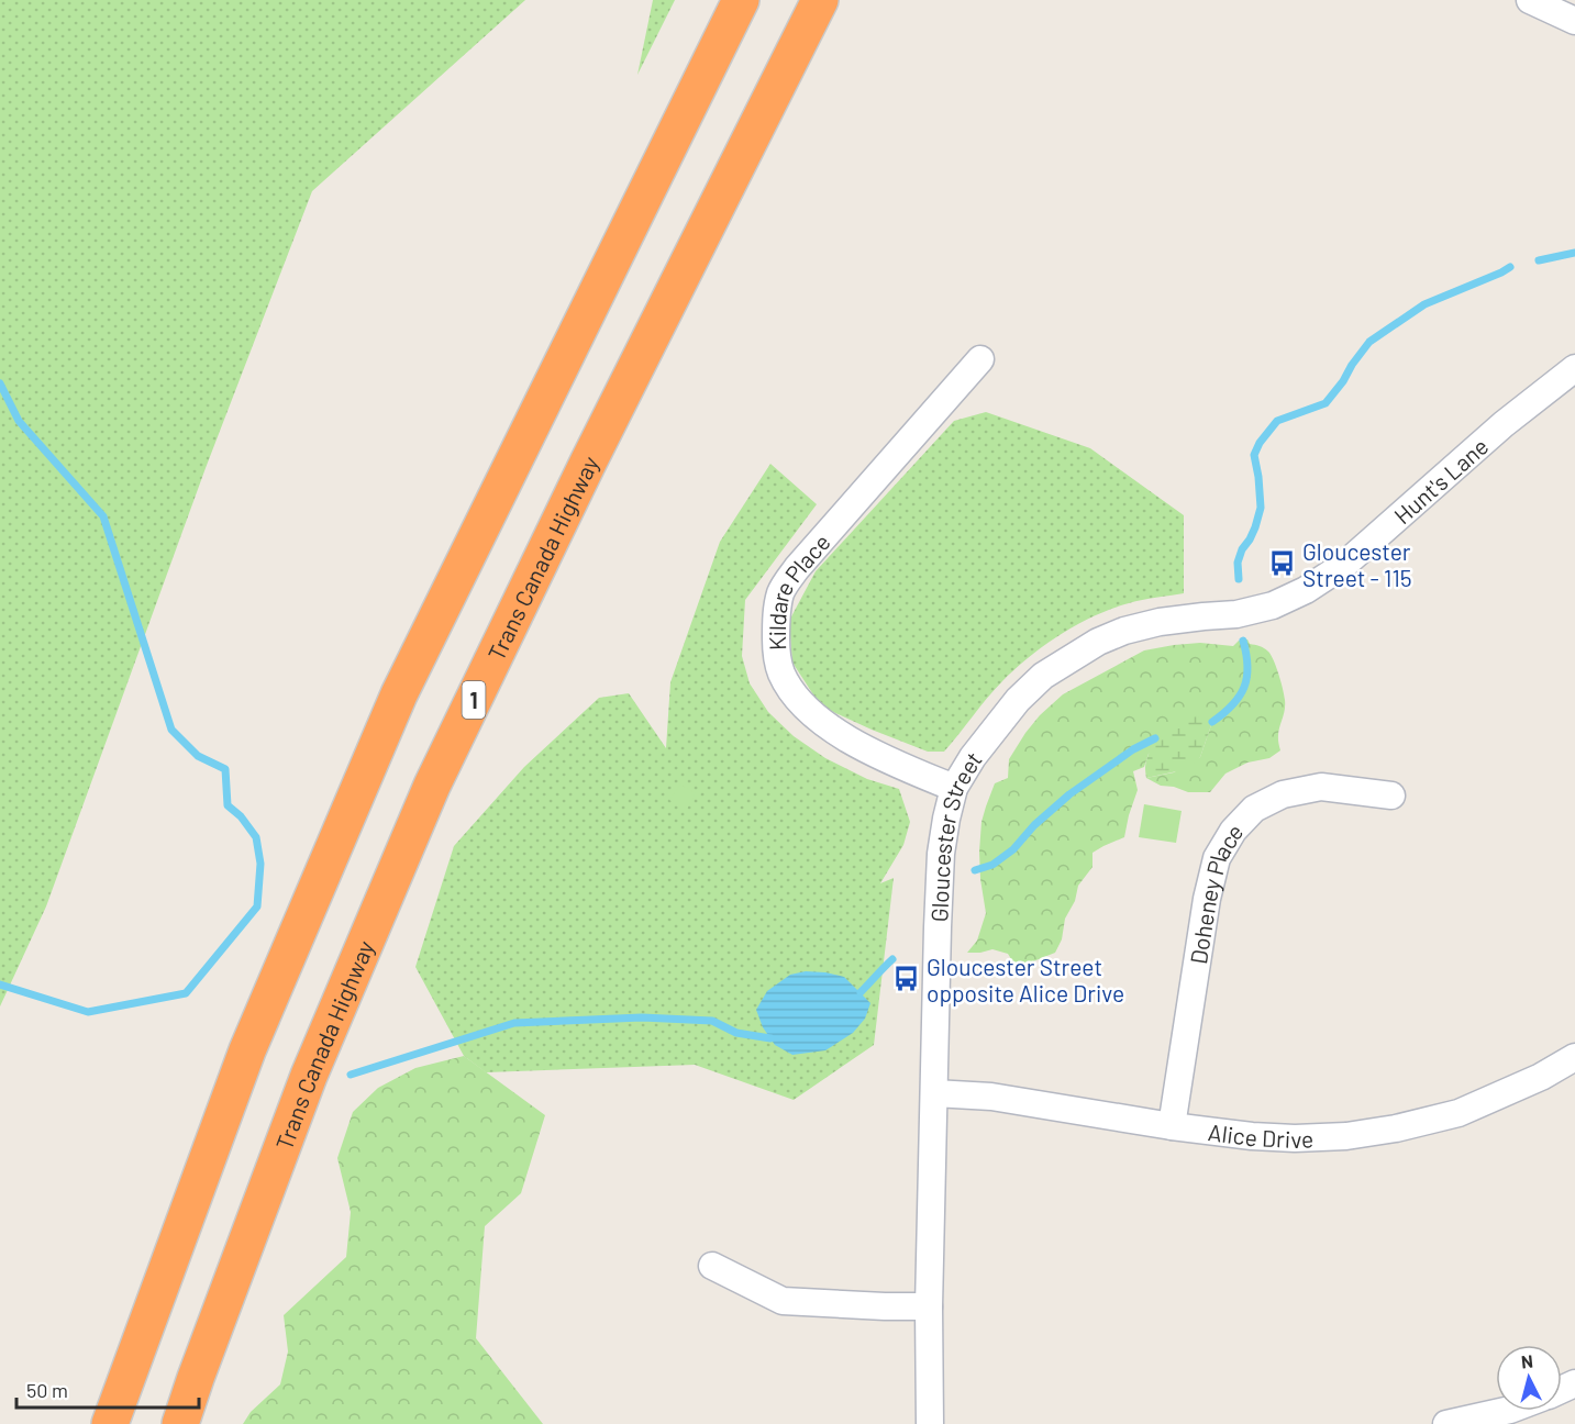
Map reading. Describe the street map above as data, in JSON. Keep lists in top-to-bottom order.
{
  "streets": {
    "highway": ["Trans Canada Highway", "1"],
    "street": [
      "Hunt's Lane",
      "Kildare Place",
      "Gloucester Street",
      "Doheney Place",
      "Alice Drive"
    ]
  },
  "crossings": [
    ["Hunt's Lane", "Gloucester Street"],
    ["Kildare Place", "Gloucester Street"],
    ["Gloucester Street", "Alice Drive"],
    ["Doheney Place", "Alice Drive"]
  ],
  "places": {
    "bus stop": ["Gloucester Street - 115", "Gloucester Street opposite Alice Drive"]
  },
  "scale_bar": "50 m",
  "north": "top"
}
